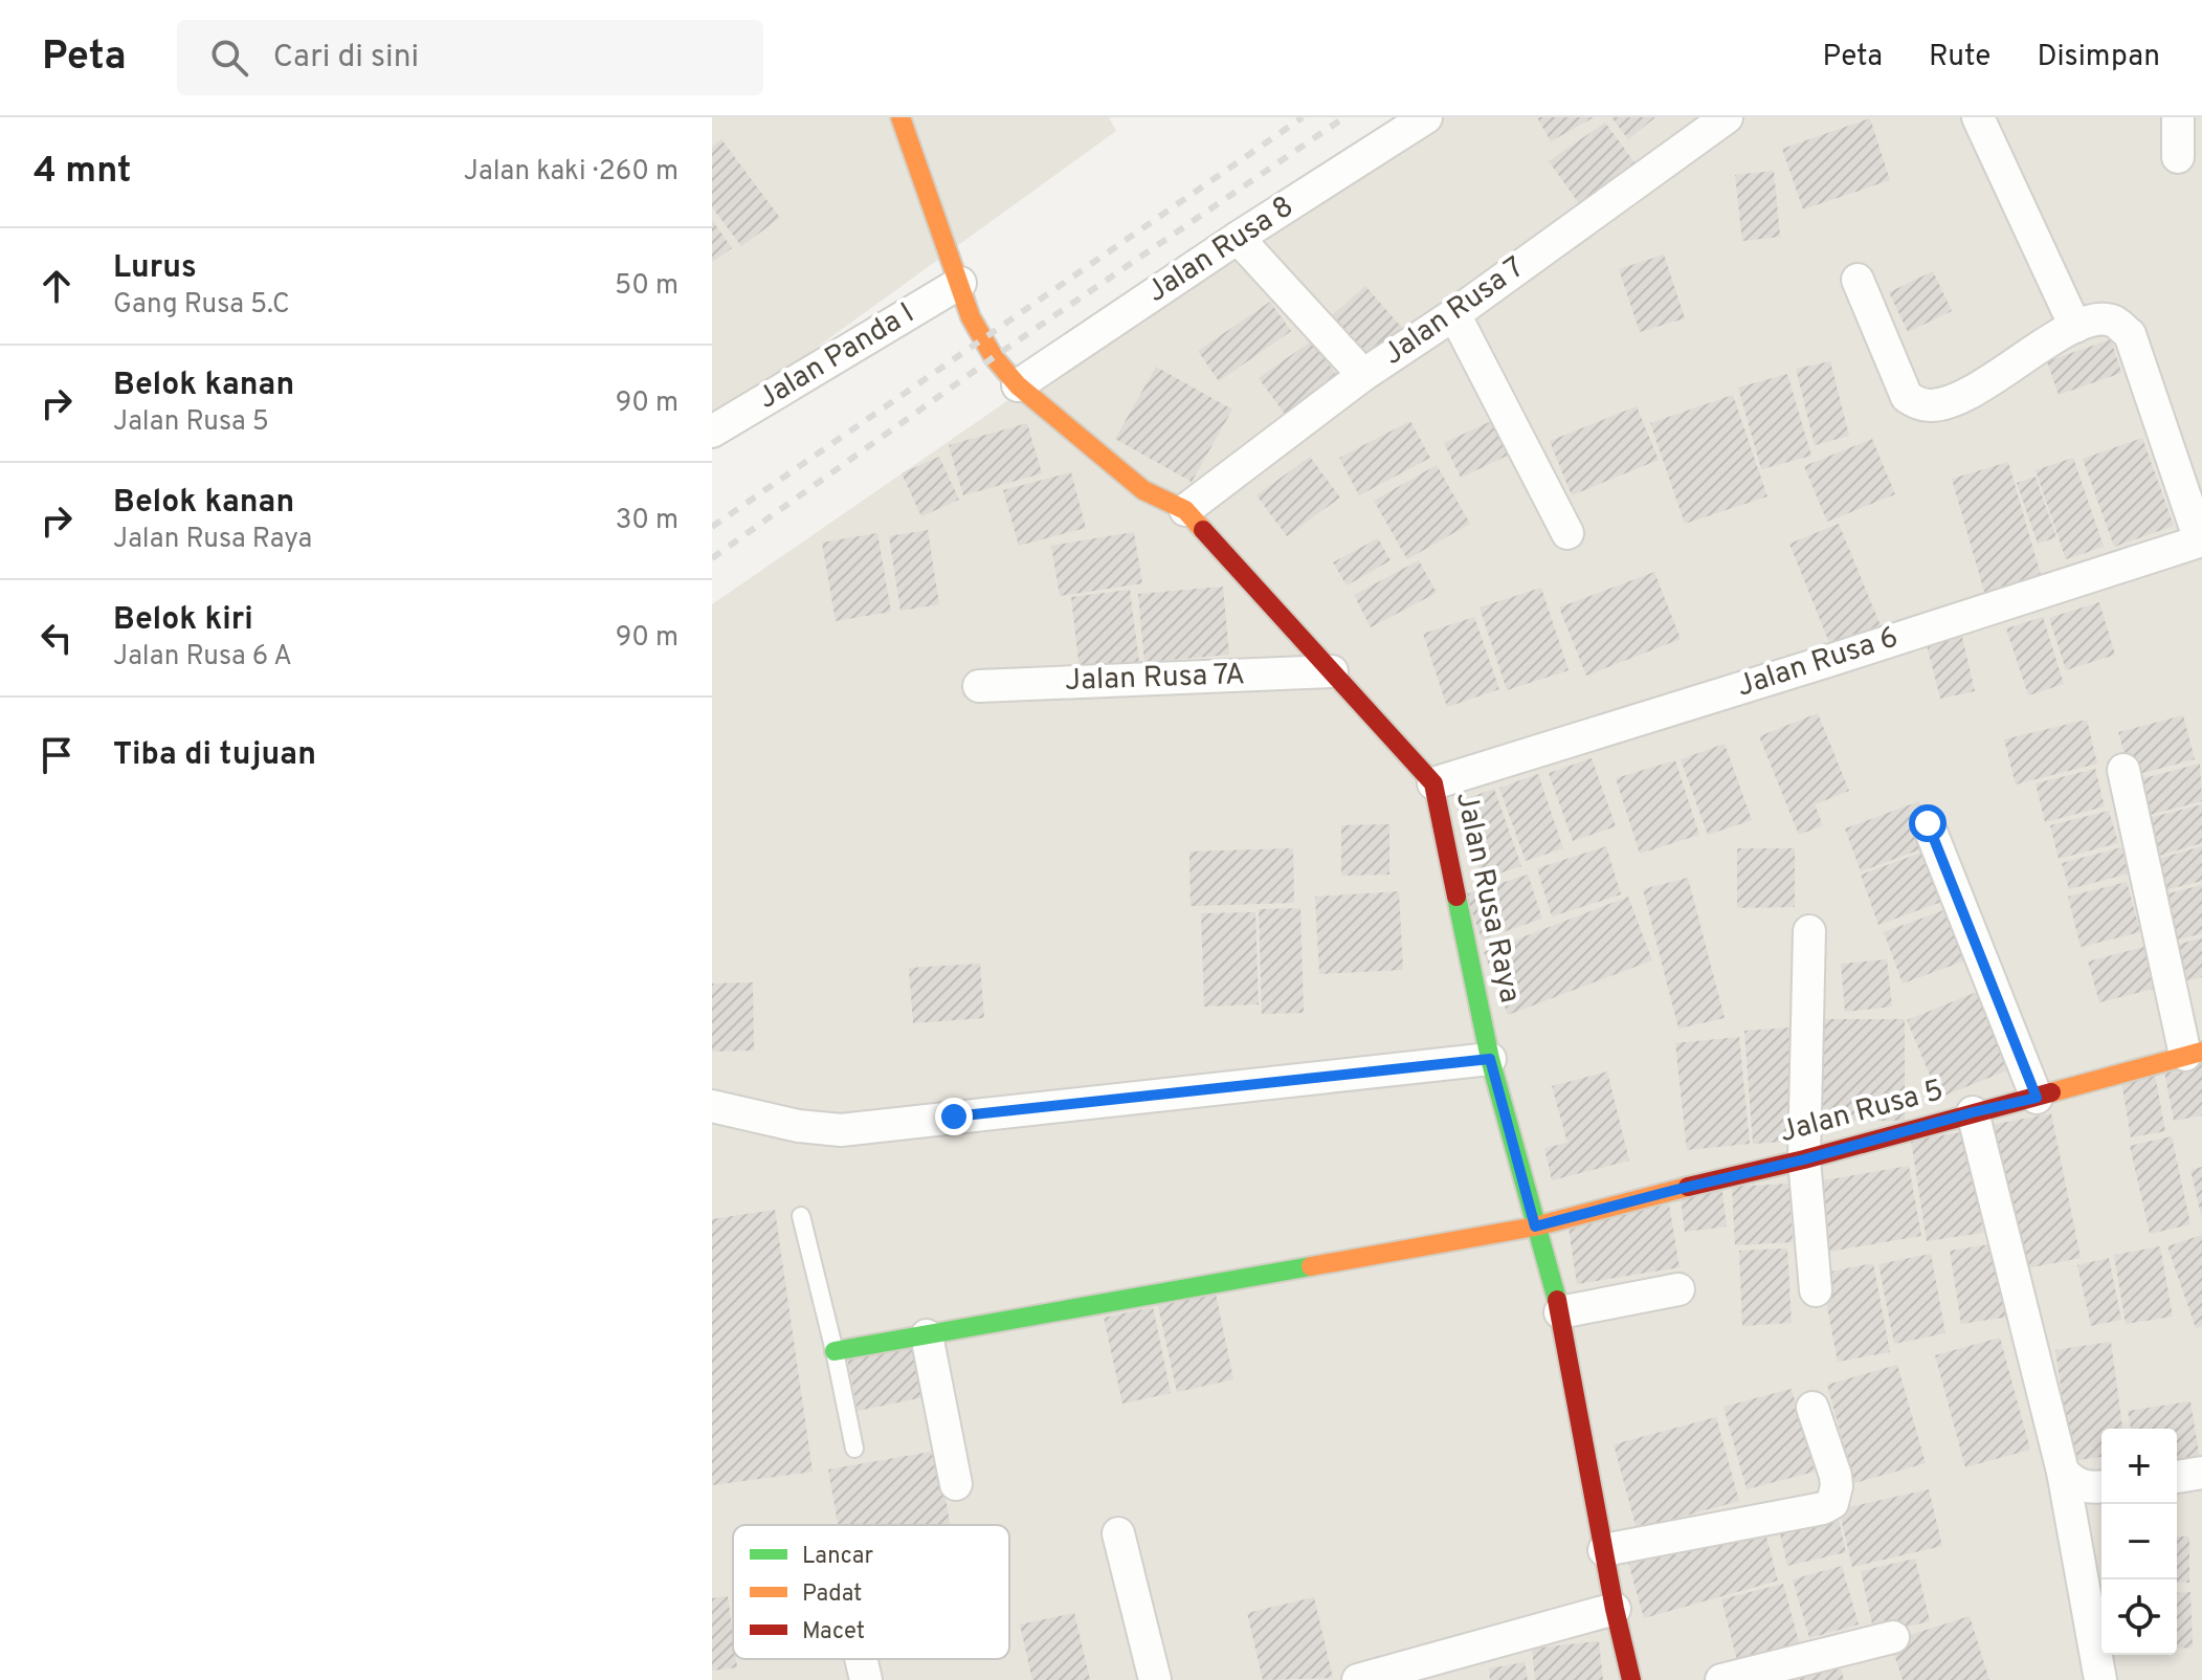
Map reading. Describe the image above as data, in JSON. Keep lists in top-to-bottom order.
{
  "streets": {
    "street": [
      "Jalan Rusa 8",
      "Jalan Rusa 7",
      "Jalan Panda I",
      "Jalan Rusa 6",
      "Jalan Rusa 7A",
      "Jalan Rusa Raya",
      "Jalan Rusa 5"
    ]
  },
  "crossings": [
    ["Jalan Rusa 8", "Jalan Rusa Raya"],
    ["Jalan Rusa 7", "Jalan Rusa Raya"],
    ["Jalan Panda I", "Jalan Rusa Raya"],
    ["Jalan Rusa 6", "Jalan Rusa Raya"],
    ["Jalan Rusa 7A", "Jalan Rusa Raya"],
    ["Jalan Rusa Raya", "Jalan Rusa 5"]
  ],
  "legend": ["Lancar", "Padat", "Macet"],
  "page": {
    "header": "Peta",
    "search": "Cari di sini",
    "nav": ["Peta", "Rute", "Disimpan"],
    "heading": ["4 mnt", "Jalan kaki · 260 m"],
    "list": [
      ["Lurus", "Gang Rusa 5.C", "50 m"],
      ["Belok kanan", "Jalan Rusa 5", "90 m"],
      ["Belok kanan", "Jalan Rusa Raya", "30 m"],
      ["Belok kiri", "Jalan Rusa 6 A", "90 m"],
      "Tiba di tujuan"
    ],
    "map_buttons": ["+", "−"]
  }
}
